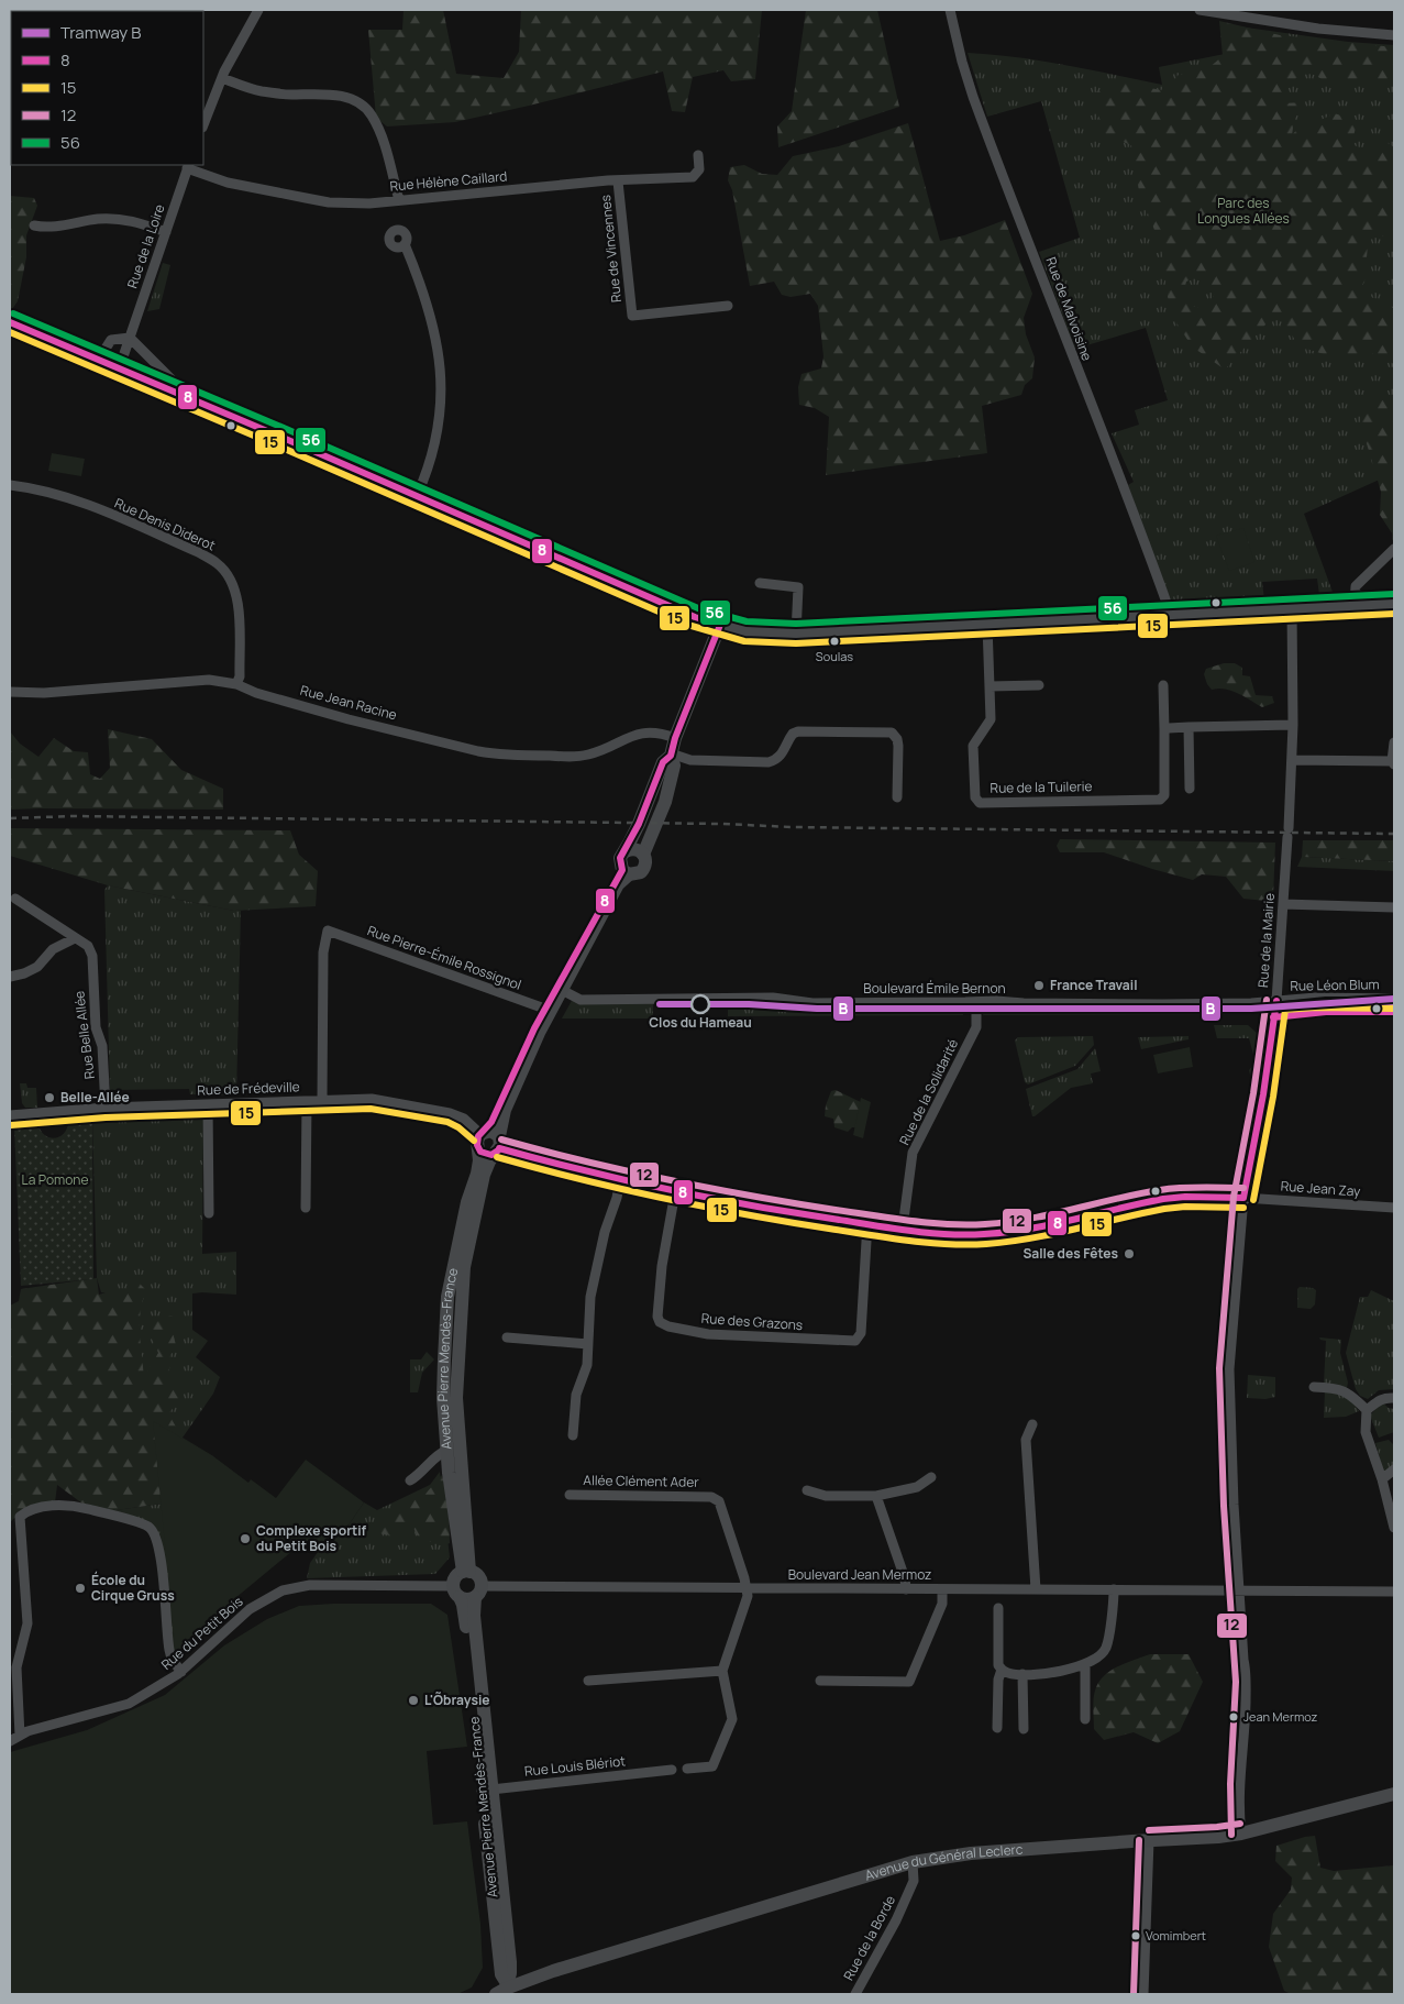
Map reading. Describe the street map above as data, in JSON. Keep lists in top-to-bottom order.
{
  "streets": {
    "street": [
      "Rue Hélène Caillard",
      "Rue de la Loire",
      "Rue de Vincennes",
      "Rue de Malvoisine",
      "Rue Denis Diderot",
      "Rue Jean Racine",
      "Rue de la Tuilerie",
      "Rue de la Mairie",
      "Rue Pierre-Émile Rossignol",
      "Rue Léon Blum",
      "Boulevard Émile Bernon",
      "Rue Belle Allée",
      "Rue de Frédeville",
      "Rue de la Solidarité",
      "Rue Jean Zay",
      "Rue des Grazons",
      "Avenue Pierre Mendès-France",
      "Allée Clément Ader",
      "Boulevard Jean Mermoz",
      "Rue du Petit Bois",
      "Rue Louis Blériot",
      "Avenue du Général Leclerc",
      "Rue de la Borde"
    ]
  },
  "crossings": [
    ["Rue Hélène Caillard", "Rue de la Loire"],
    ["Rue Hélène Caillard", "Rue de Vincennes"],
    ["Rue Denis Diderot", "Rue Jean Racine"],
    ["Rue de la Mairie", "Rue Léon Blum"],
    ["Rue de la Mairie", "Boulevard Émile Bernon"],
    ["Rue de la Mairie", "Rue Jean Zay"],
    ["Rue de la Mairie", "Boulevard Jean Mermoz"],
    ["Rue de la Mairie", "Avenue du Général Leclerc"],
    ["Rue Pierre-Émile Rossignol", "Rue de Frédeville"],
    ["Rue Pierre-Émile Rossignol", "Avenue Pierre Mendès-France"],
    ["Rue Léon Blum", "Boulevard Émile Bernon"],
    ["Boulevard Émile Bernon", "Rue de la Solidarité"],
    ["Rue Belle Allée", "Rue de Frédeville"],
    ["Rue de Frédeville", "Rue Jean Zay"],
    ["Rue de Frédeville", "Avenue Pierre Mendès-France"],
    ["Rue de la Solidarité", "Rue Jean Zay"],
    ["Rue Jean Zay", "Rue des Grazons"],
    ["Rue Jean Zay", "Avenue Pierre Mendès-France"],
    ["Avenue Pierre Mendès-France", "Boulevard Jean Mermoz"],
    ["Avenue Pierre Mendès-France", "Rue du Petit Bois"],
    ["Avenue Pierre Mendès-France", "Rue Louis Blériot"],
    ["Avenue Pierre Mendès-France", "Avenue du Général Leclerc"],
    ["Allée Clément Ader", "Boulevard Jean Mermoz"],
    ["Boulevard Jean Mermoz", "Rue du Petit Bois"],
    ["Avenue du Général Leclerc", "Rue de la Borde"]
  ],
  "parks": ["Parc des Longues Allées", "La Pomone"],
  "places": [
    "Soulas",
    "France Travail",
    "Clos du Hameau",
    "Belle-Allée",
    "Salle des Fêtes",
    "Complexe sportif du Petit Bois",
    "École du Cirque Gruss",
    "L'Õbraysie",
    "Jean Mermoz",
    "Vomimbert"
  ],
  "lines": [
    "transit line 56",
    "transit line 8",
    "transit line 15",
    "tram line B",
    "transit line 12"
  ],
  "legend": [
    "Tramway B",
    "8",
    "15",
    "12",
    "56"
  ]
}
